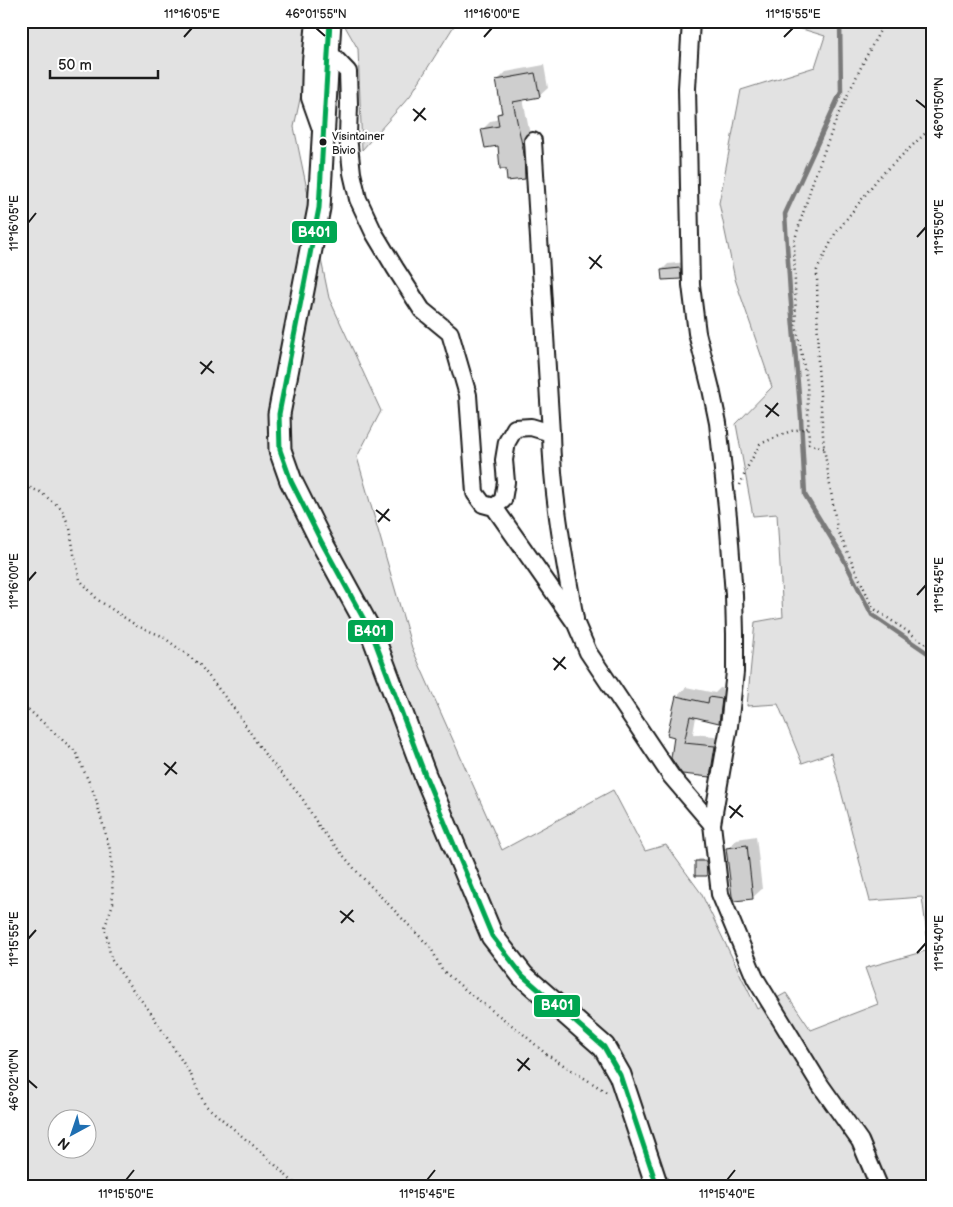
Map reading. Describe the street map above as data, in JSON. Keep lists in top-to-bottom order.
{
  "places": ["Visintainer Bivio"],
  "lines": ["transit line B401"],
  "scale_bar": "50 m",
  "north": "bottom left",
  "coordinates": [
    "11°16'05\"E",
    "46°01'55\"N",
    "11°16'00\"E",
    "11°15'55\"E",
    "46°01'50\"N",
    "11°15'50\"E",
    "11°15'45\"E",
    "11°15'40\"E",
    "46°02'10\"N"
  ]
}
